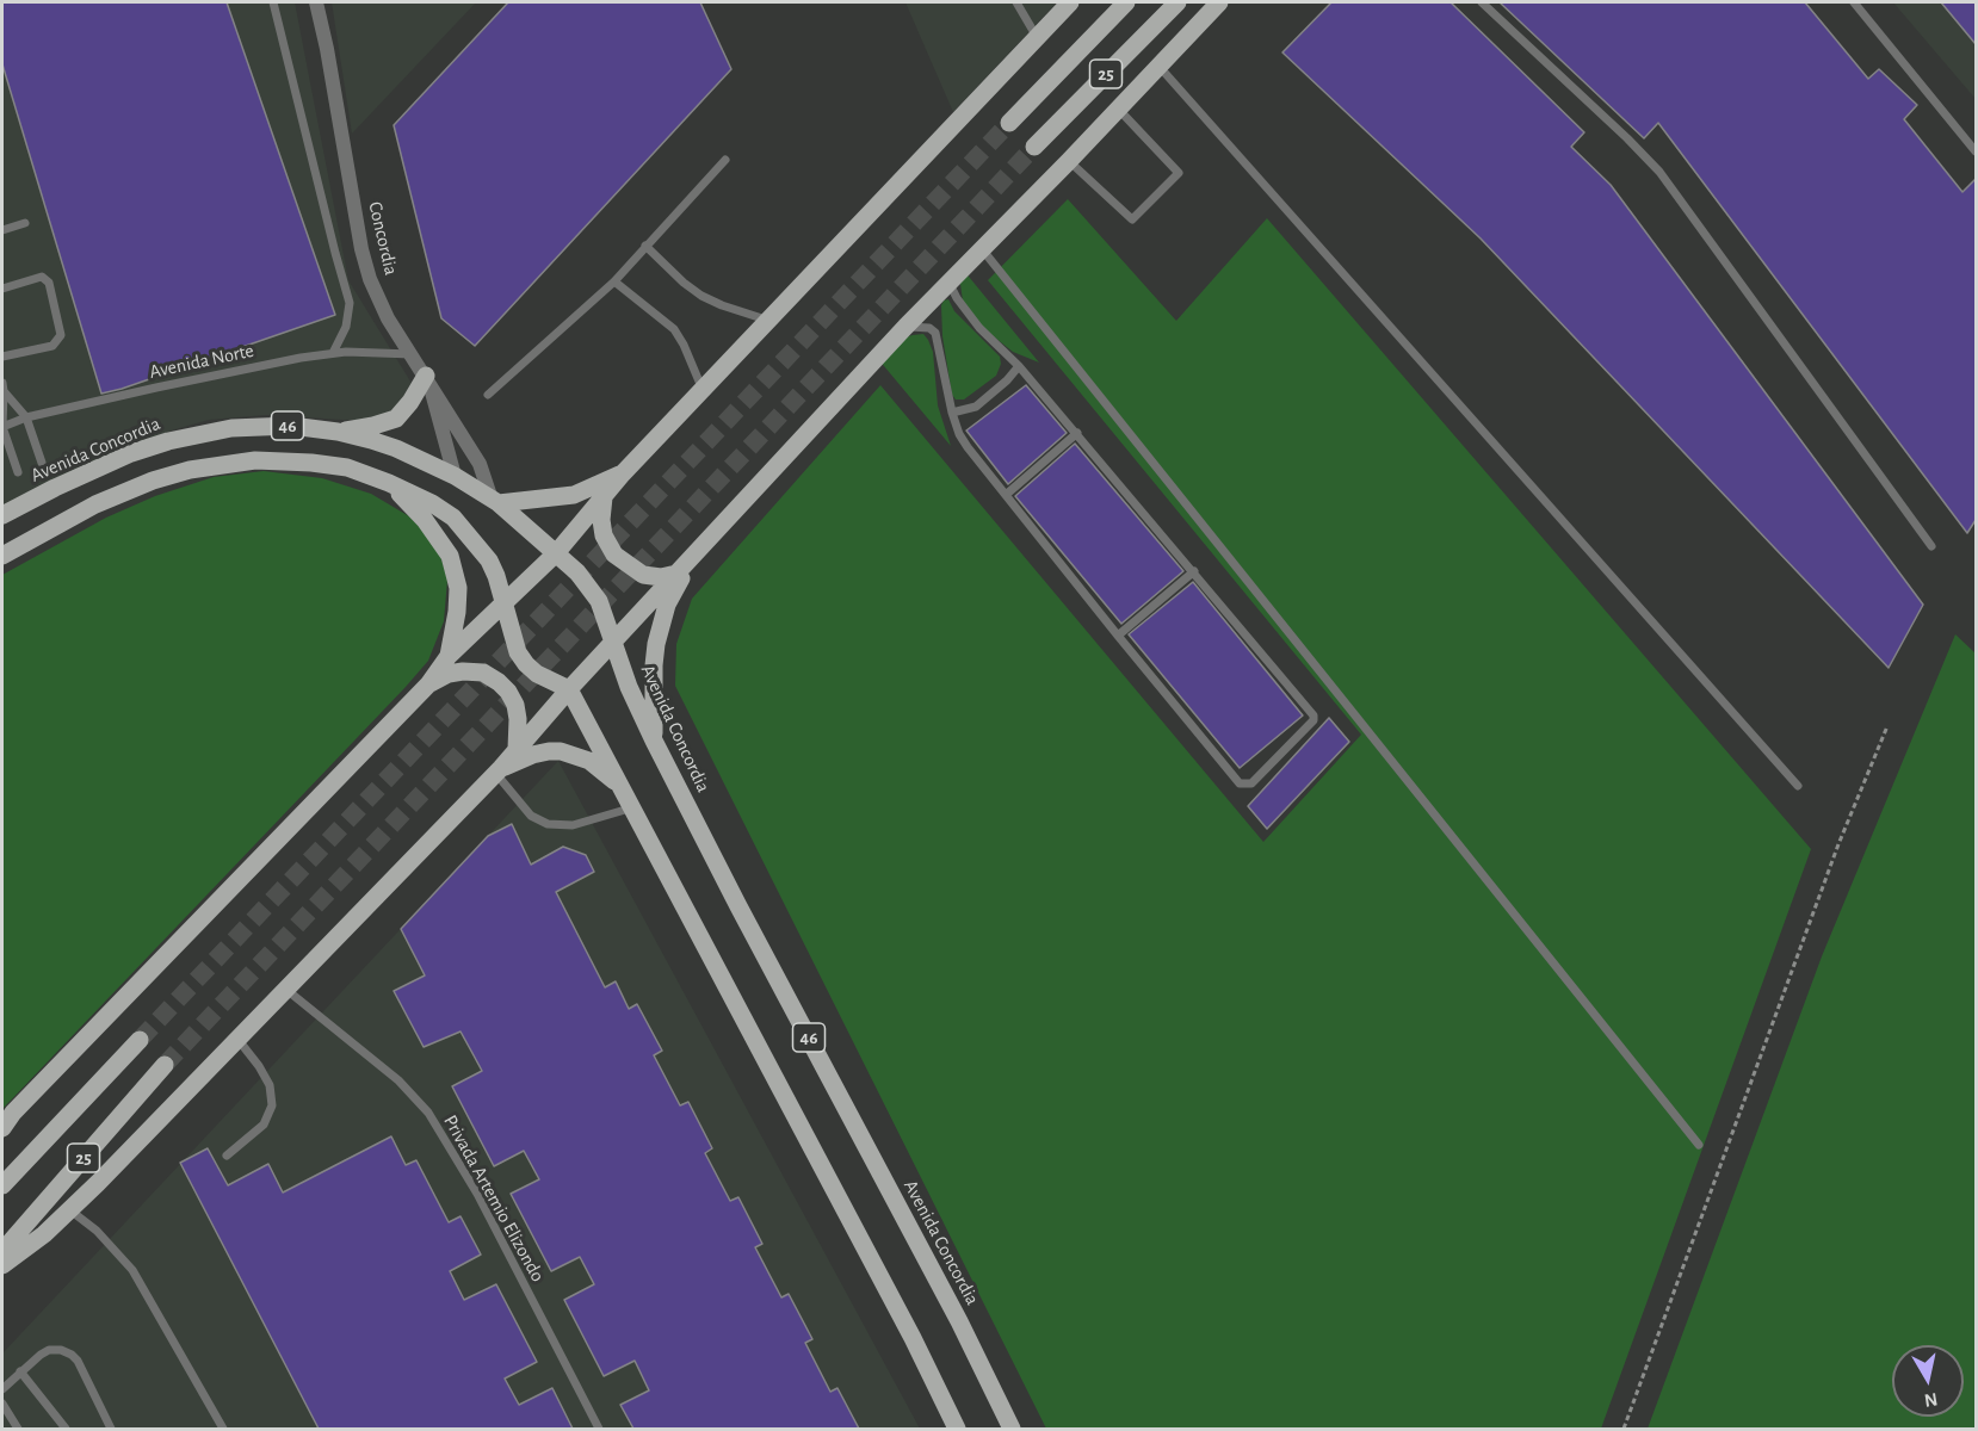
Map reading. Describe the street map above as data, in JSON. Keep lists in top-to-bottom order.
{
  "streets": {
    "main road": ["25", "46", "Avenida Concordia"],
    "street": ["Concordia"],
    "lane": ["Avenida Norte", "Privada Artemio Elizondo"]
  },
  "crossings": [
    ["Concordia", "Avenida Norte"],
    ["Concordia", "Avenida Concordia"],
    ["46", "Avenida Concordia"]
  ],
  "north": "bottom"
}
